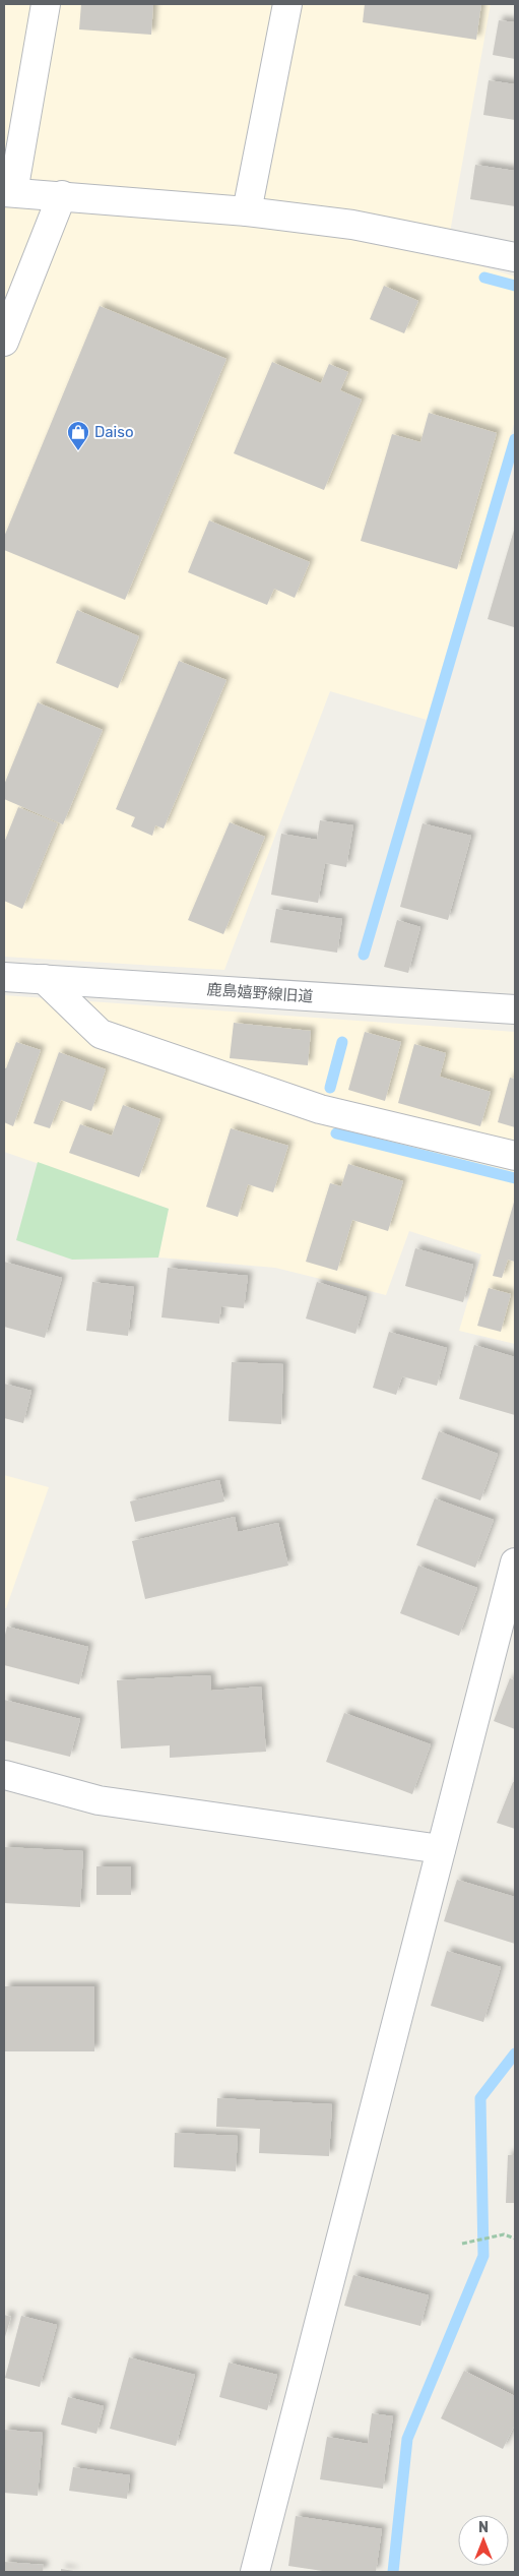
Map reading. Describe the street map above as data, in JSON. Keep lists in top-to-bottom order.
{
  "streets": {
    "street": ["鹿島嬉野線旧道"]
  },
  "places": {
    "shop": ["Daiso"]
  },
  "north": "top"
}
